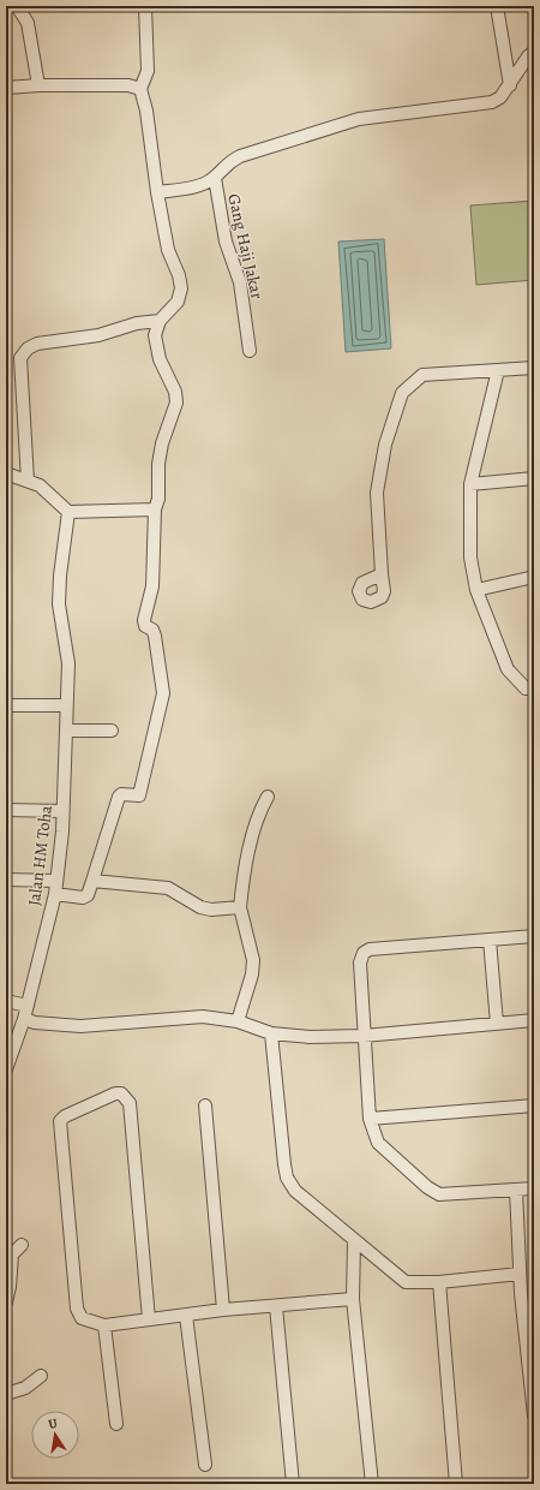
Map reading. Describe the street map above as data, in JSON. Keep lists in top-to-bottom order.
{
  "streets": {
    "street": ["Gang Haji Jakar", "Jalan HM Toha"]
  },
  "north": "top"
}
